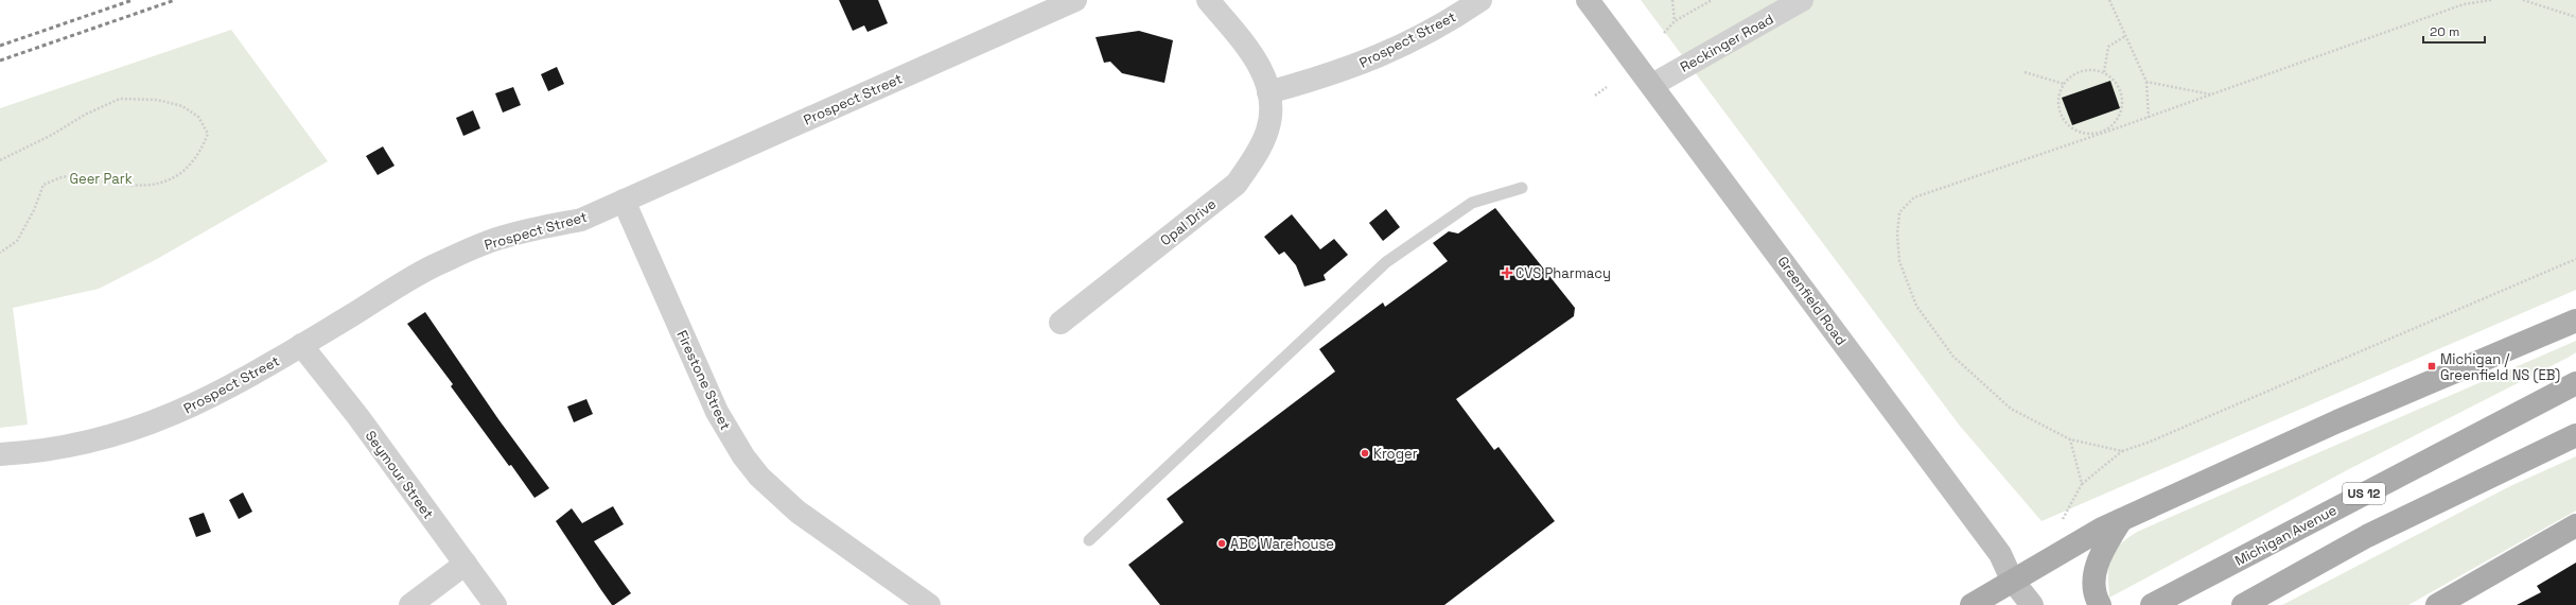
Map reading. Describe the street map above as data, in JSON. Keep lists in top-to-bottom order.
{
  "streets": {
    "main road": ["Greenfield Road", "US 12", "Michigan Avenue"],
    "street": [
      "Prospect Street",
      "Reckinger Road",
      "Opal Drive",
      "Firestone Street",
      "Seymour Street"
    ]
  },
  "crossings": [
    ["Prospect Street", "Opal Drive"],
    ["Prospect Street", "Firestone Street"],
    ["Prospect Street", "Seymour Street"],
    ["Reckinger Road", "Greenfield Road"]
  ],
  "parks": ["Geer Park"],
  "places": {
    "health": ["CVS Pharmacy"],
    "transit": ["Michigan / Greenfield NS (EB)"],
    "other": ["Kroger", "ABC Warehouse"]
  },
  "scale_bar": "20 m"
}
